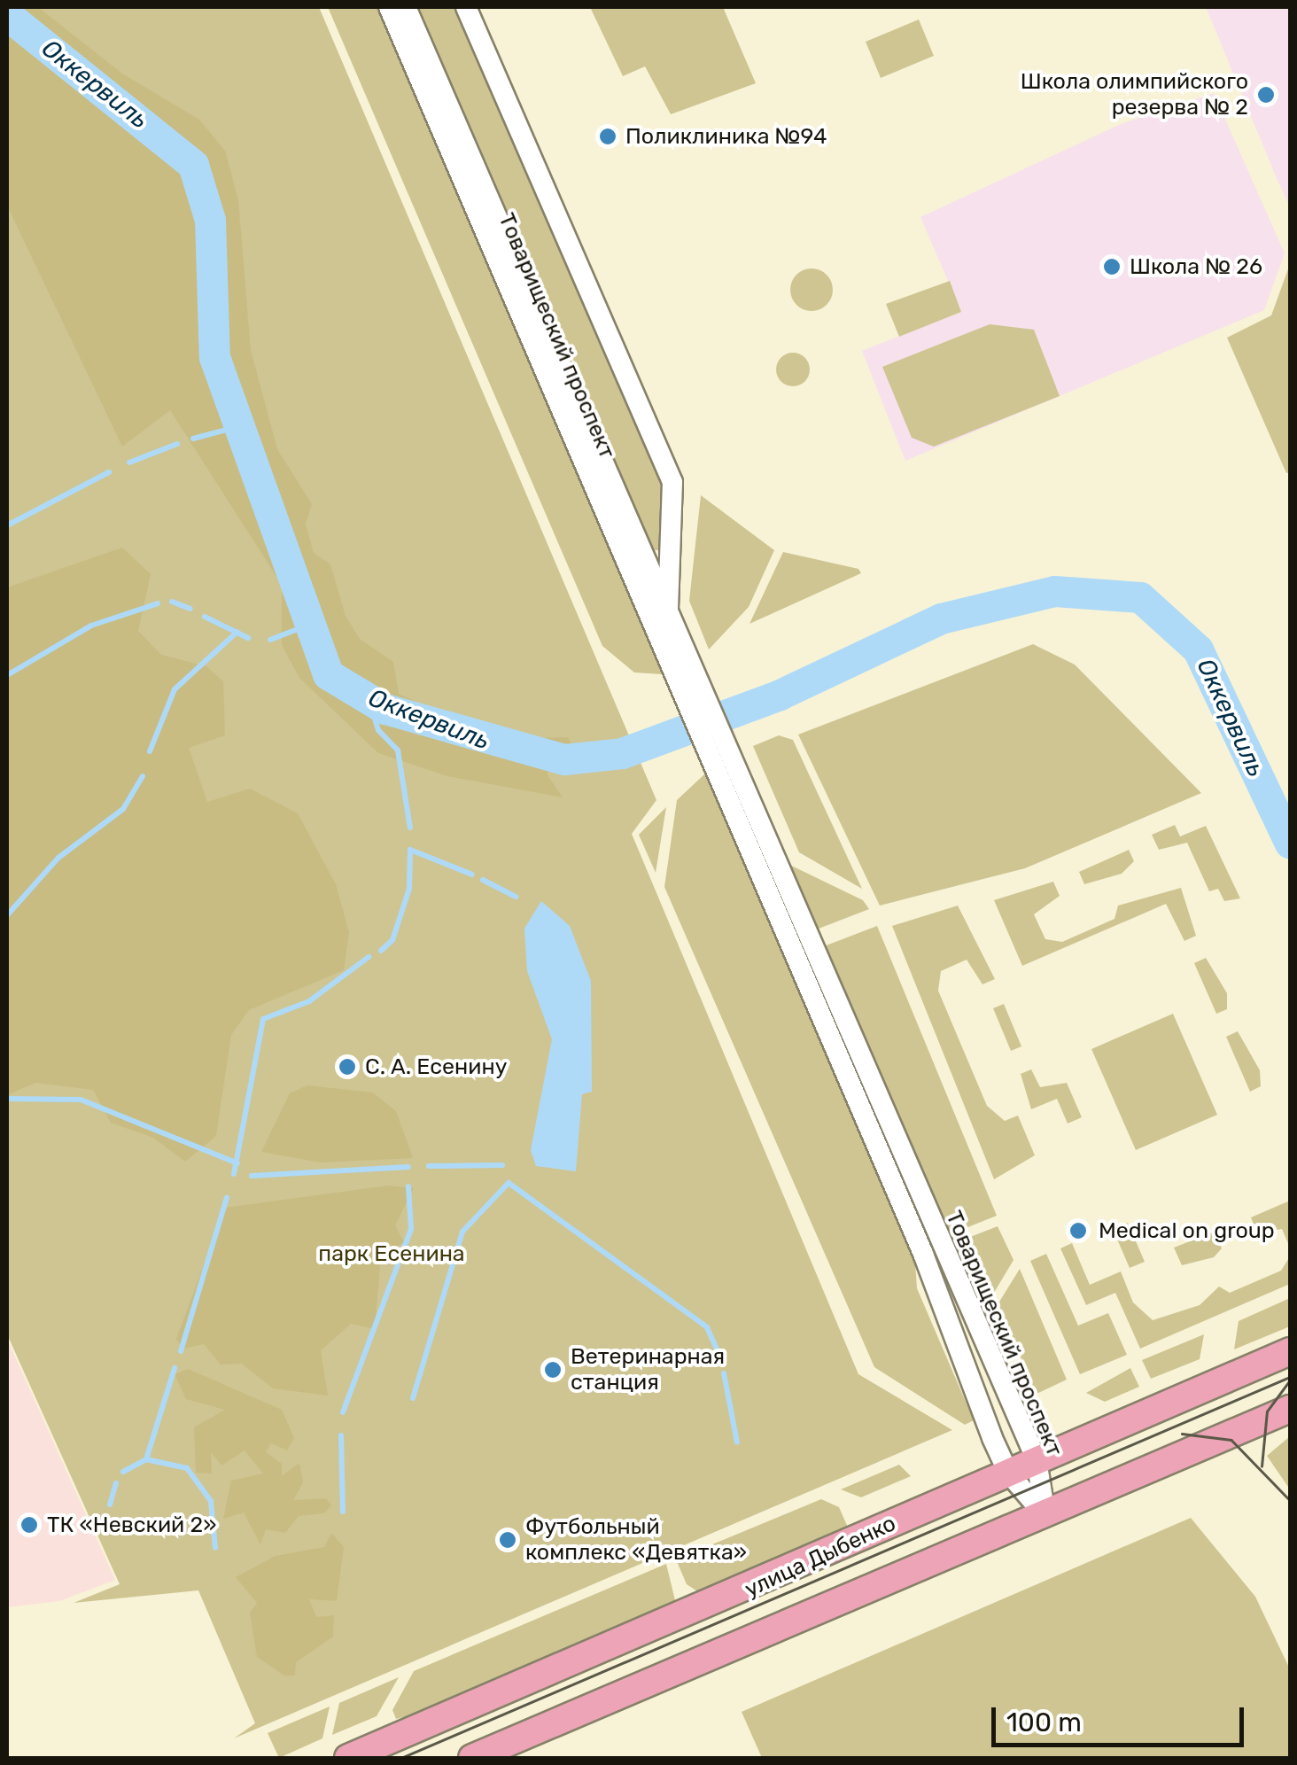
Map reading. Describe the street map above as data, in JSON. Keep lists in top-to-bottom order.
{
  "streets": {
    "main road": ["улица Дыбенко"],
    "street": ["Товарищеский проспект"]
  },
  "crossings": [
    ["Товарищеский проспект", "улица Дыбенко"]
  ],
  "water": ["Оккервиль"],
  "parks": ["парк Есенина"],
  "places": [
    "Школа олимпийского резерва № 2",
    "Поликлиника №94",
    "Школа № 26",
    "С. А. Есенину",
    "Medical on group",
    "Ветеринарная станция",
    "ТК «Невский 2»",
    "Футбольный комплекс «Девятка»"
  ],
  "scale_bar": "100 m"
}
